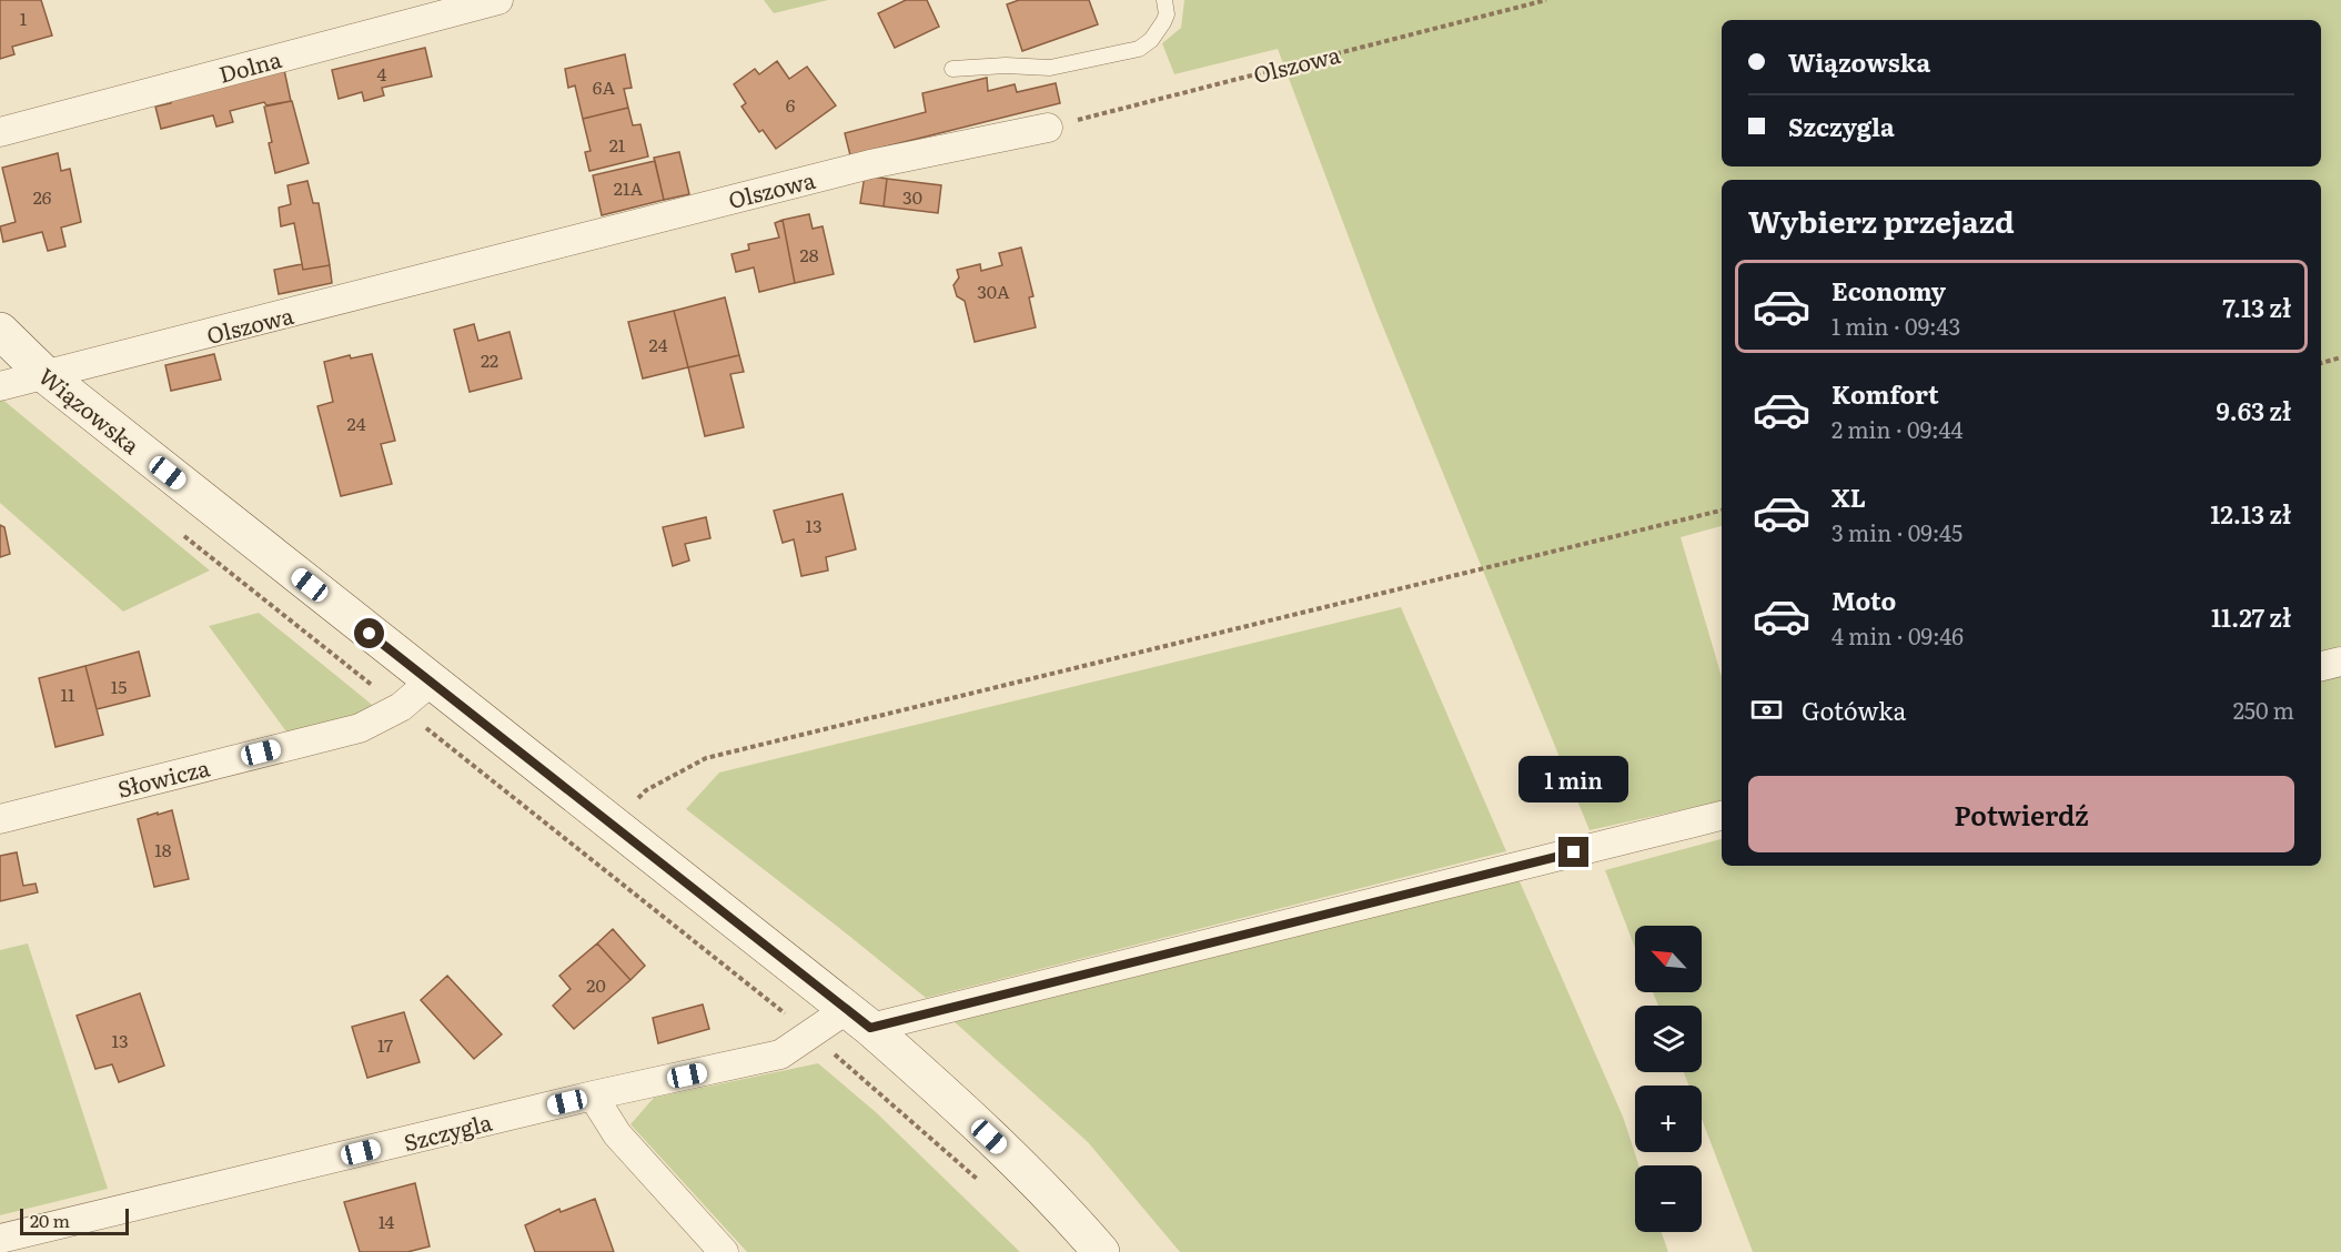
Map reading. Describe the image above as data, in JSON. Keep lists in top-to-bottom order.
{
  "streets": {
    "main road": ["Wiązowska"],
    "street": [
      "Olszowa",
      "Dolna",
      "Słowicza",
      "Szczygla"
    ]
  },
  "crossings": [
    ["Olszowa", "Wiązowska"],
    ["Wiązowska", "Słowicza"],
    ["Wiązowska", "Szczygla"]
  ],
  "house_numbers": [
    "1",
    "4",
    "6A",
    "6",
    "21",
    "21A",
    "26",
    "30",
    "28",
    "30A",
    "24",
    "22",
    "24",
    "13",
    "15",
    "11",
    "18",
    "20",
    "13",
    "17",
    "14"
  ],
  "scale_bar": "20 m",
  "north": "top left",
  "page": {
    "banner": ["Wiązowska", "Szczygla"],
    "heading": "Wybierz przejazd",
    "list": [
      {
        "name": "Economy",
        "note": "1 min · 09:43",
        "value": "7.13 zł"
      },
      {
        "name": "Komfort",
        "note": "2 min · 09:44",
        "value": "9.63 zł"
      },
      {
        "name": "XL",
        "note": "3 min · 09:45",
        "value": "12.13 zł"
      },
      {
        "name": "Moto",
        "note": "4 min · 09:46",
        "value": "11.27 zł"
      }
    ],
    "pay": ["Gotówka", "250 m"],
    "bubble": "1 min",
    "buttons": "Potwierdź",
    "map_buttons": ["+", "−"],
    "scale": "20 m"
  }
}
